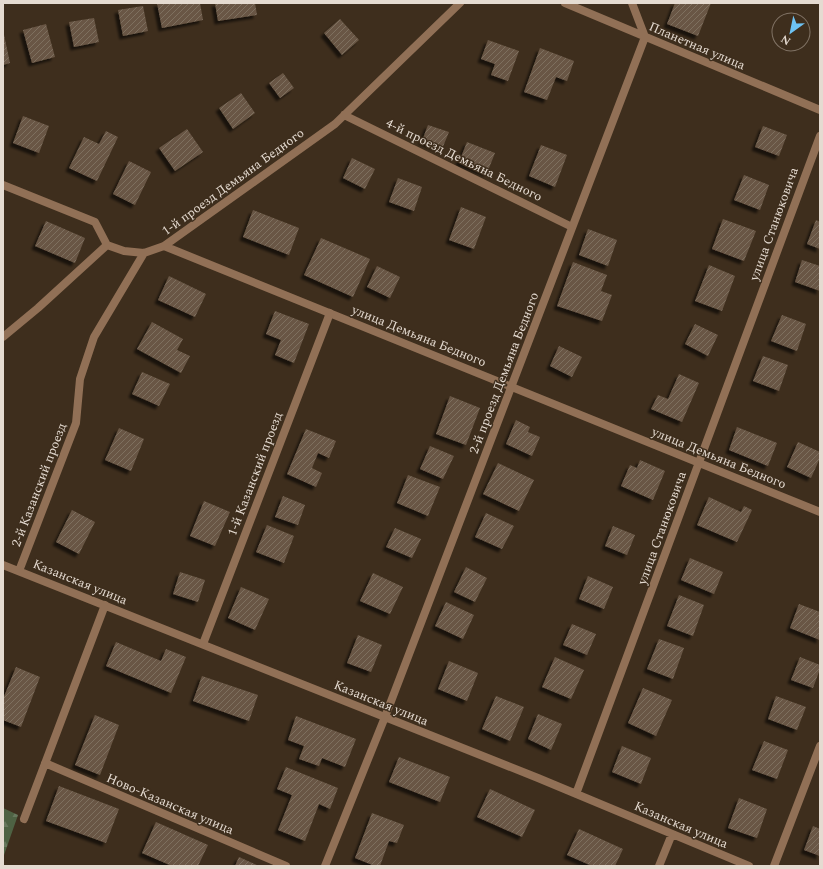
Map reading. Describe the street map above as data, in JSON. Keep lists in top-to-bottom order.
{
  "streets": {
    "street": [
      "Планетная улица",
      "4-й проезд Демьяна Бедного",
      "1-й проезд Демьяна Бедного",
      "улица Станюковича",
      "улица Демьяна Бедного",
      "2-й проезд Демьяна Бедного",
      "1-й Казанский проезд",
      "2-й Казанский проезд",
      "Казанская улица",
      "Ново-Казанская улица"
    ]
  },
  "crossings": [
    ["Планетная улица", "2-й проезд Демьяна Бедного"],
    ["4-й проезд Демьяна Бедного", "1-й проезд Демьяна Бедного"],
    ["4-й проезд Демьяна Бедного", "2-й проезд Демьяна Бедного"],
    ["1-й проезд Демьяна Бедного", "улица Демьяна Бедного"],
    ["1-й проезд Демьяна Бедного", "2-й Казанский проезд"],
    ["улица Станюковича", "улица Демьяна Бедного"],
    ["улица Станюковича", "Казанская улица"],
    ["улица Демьяна Бедного", "2-й проезд Демьяна Бедного"],
    ["улица Демьяна Бедного", "1-й Казанский проезд"],
    ["2-й проезд Демьяна Бедного", "Казанская улица"],
    ["1-й Казанский проезд", "Казанская улица"],
    ["2-й Казанский проезд", "Казанская улица"]
  ],
  "north": "bottom left"
}
